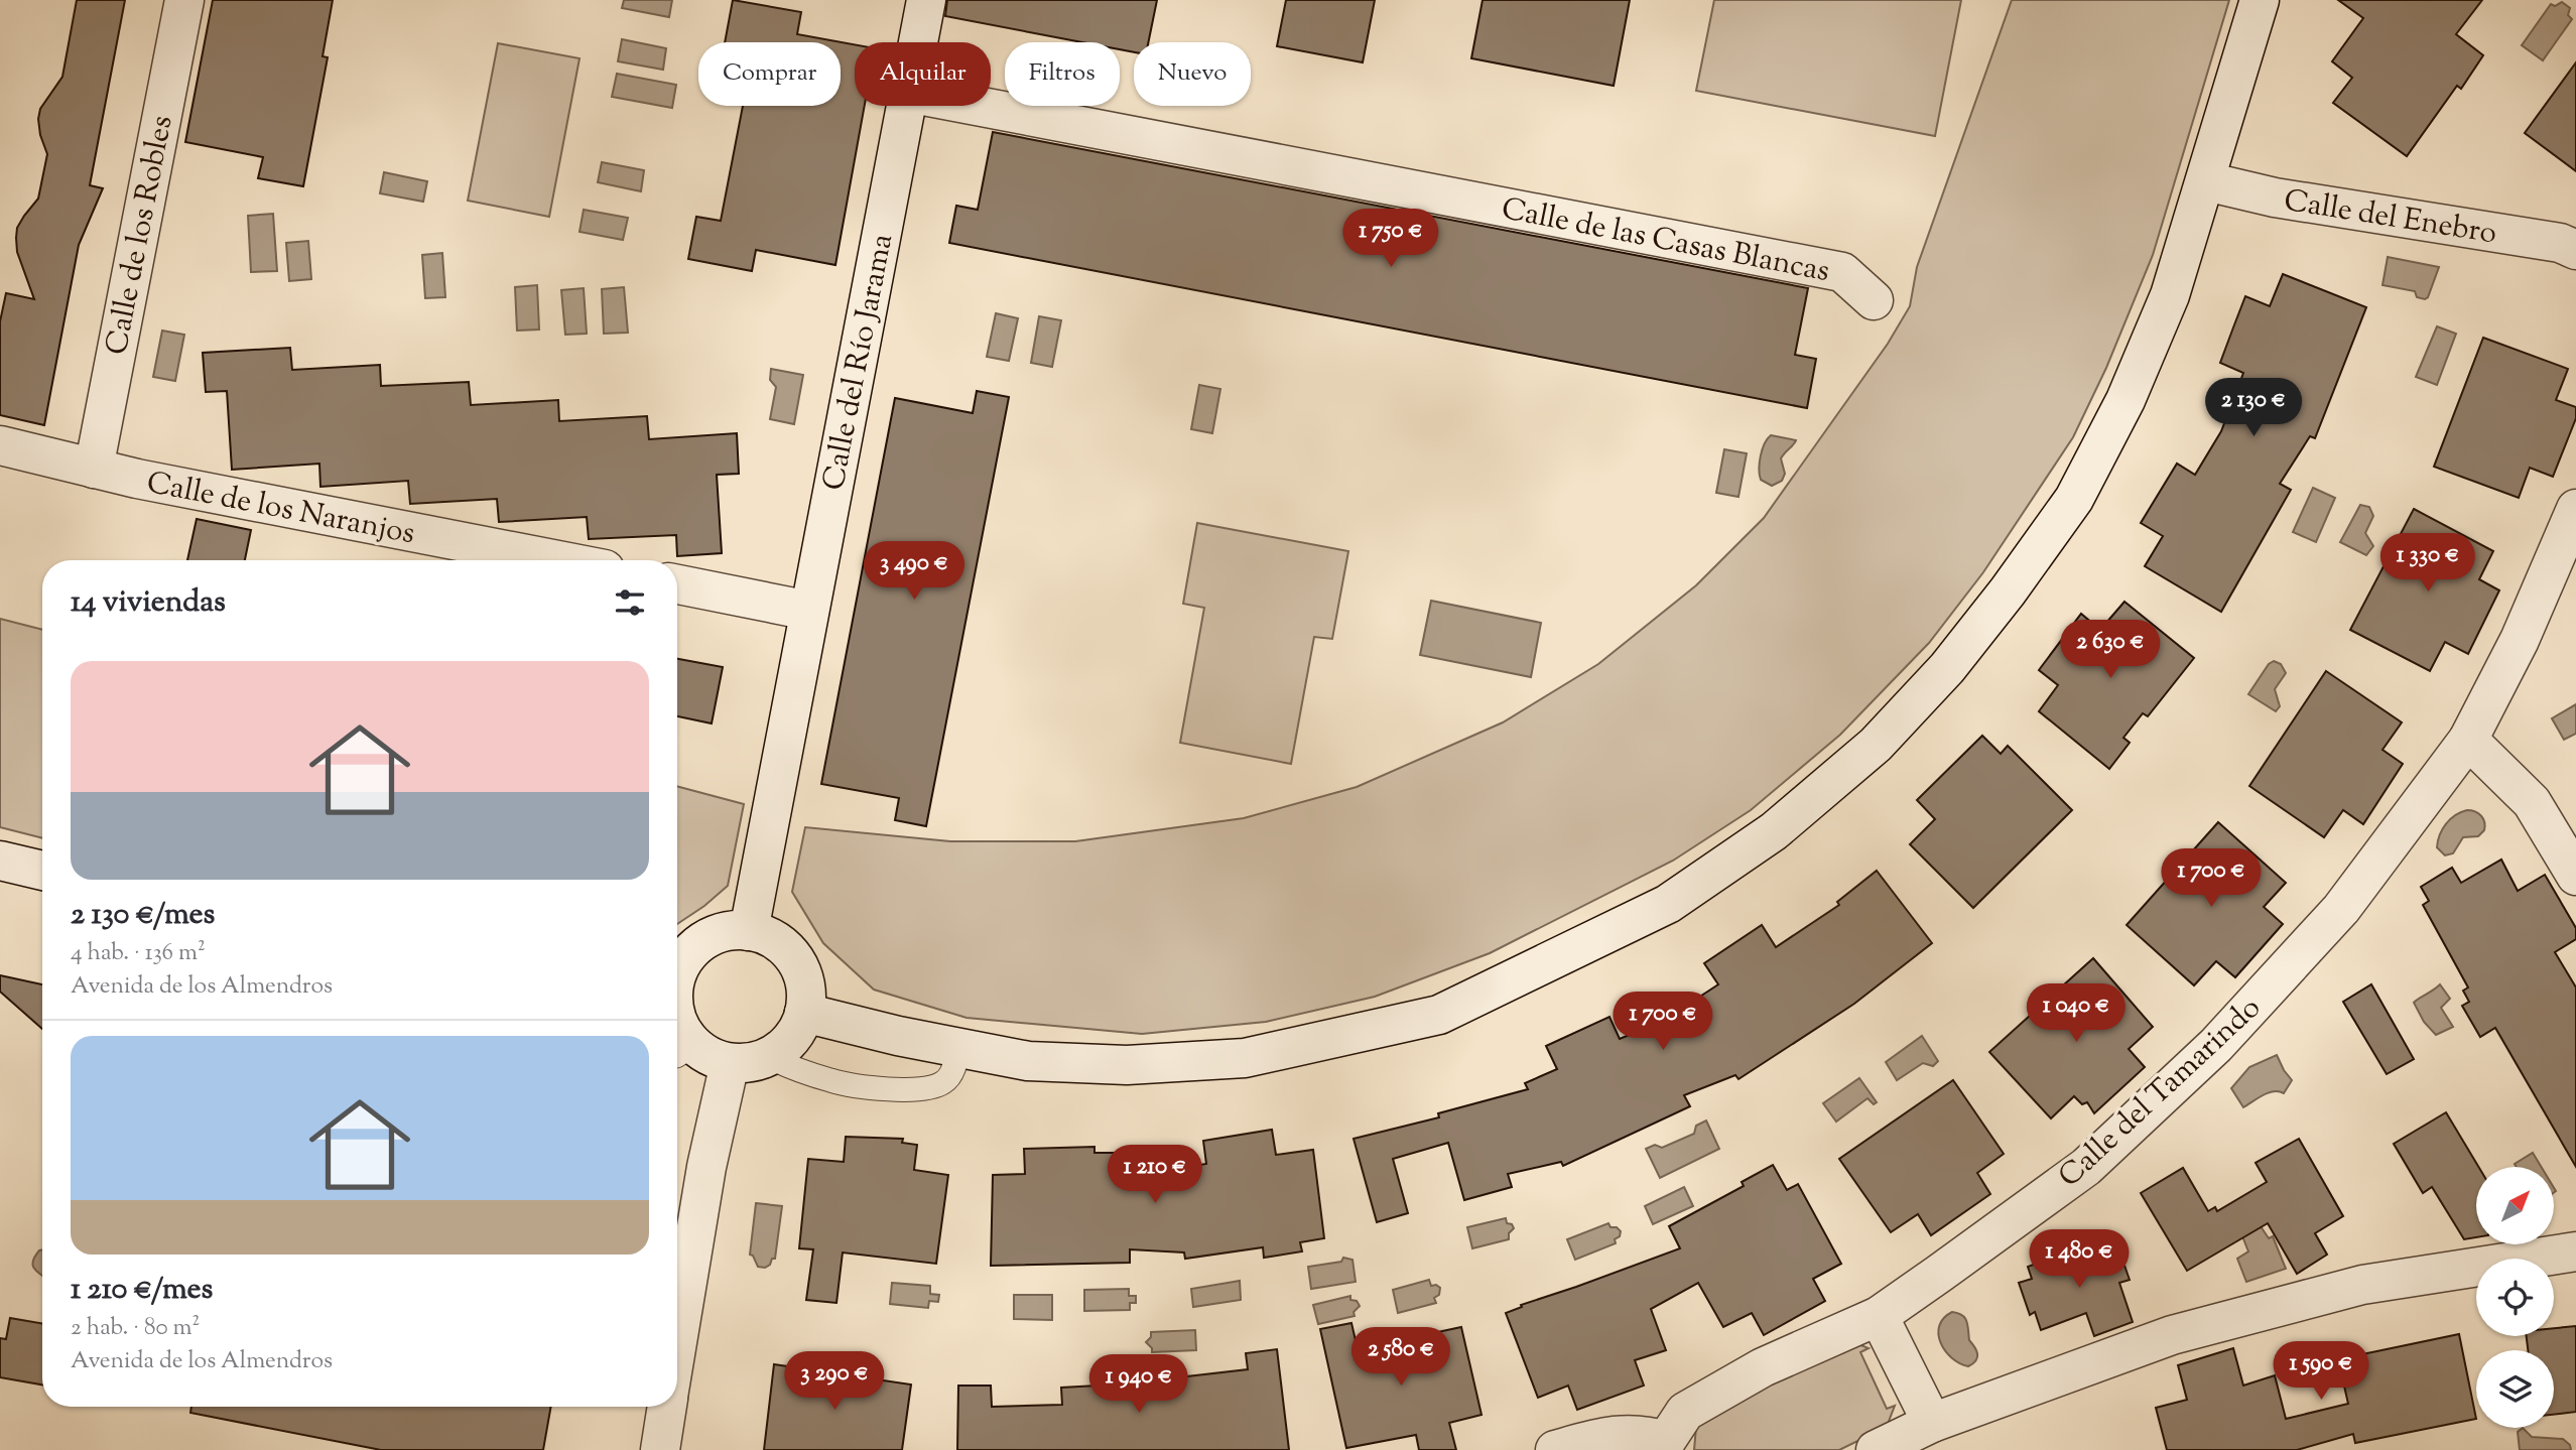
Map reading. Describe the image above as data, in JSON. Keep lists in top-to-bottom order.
{
  "streets": {
    "street": [
      "Calle del Enebro",
      "Calle de los Robles",
      "Calle de las Casas Blancas",
      "Calle del Río Jarama",
      "Calle de los Naranjos",
      "Calle del Tamarindo"
    ]
  },
  "crossings": [
    ["Calle de los Robles", "Calle de los Naranjos"]
  ],
  "north": "top right",
  "page": {
    "chip": [
      "Comprar",
      "Alquilar",
      "Filtros",
      "Nuevo"
    ],
    "price": [
      "1 750 €",
      "2 130 €",
      "1 330 €",
      "3 490 €",
      "2 630 €",
      "1 700 €",
      "1 040 €",
      "1 700 €",
      "1 210 €",
      "1 480 €",
      "2 580 €",
      "1 590 €",
      "3 290 €",
      "1 940 €"
    ],
    "heading": "14 viviendas",
    "list": [
      {
        "name": "2 130 €/mes",
        "note": "4 hab. · 136 m² · Avenida de los Almendros"
      },
      {
        "name": "1 210 €/mes",
        "note": "2 hab. · 80 m² · Avenida de los Almendros"
      }
    ]
  }
}
